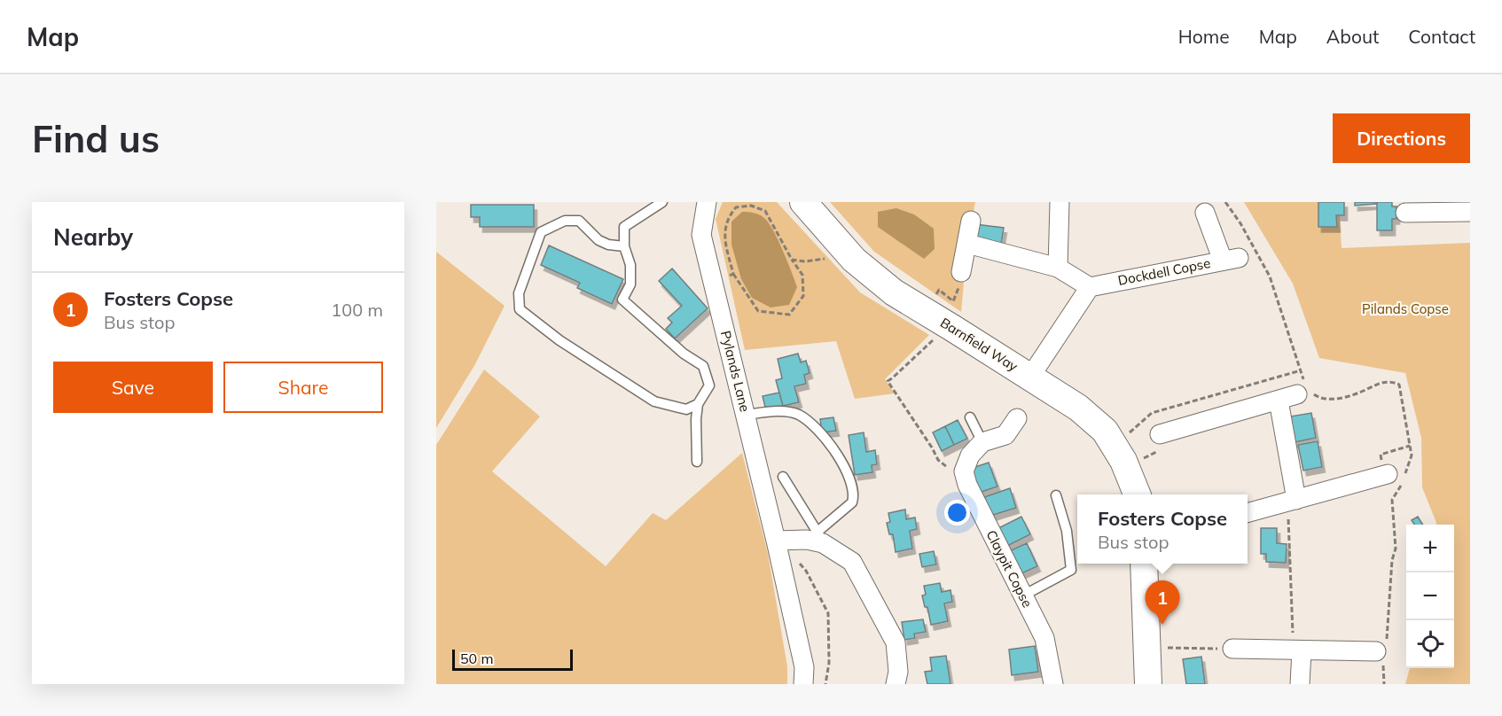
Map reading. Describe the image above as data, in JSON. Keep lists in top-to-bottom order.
{
  "streets": {
    "street": [
      "Dockdell Copse",
      "Barnfield Way",
      "Pylands Lane",
      "Claypit Copse"
    ]
  },
  "parks": ["Pilands Copse"],
  "scale_bar": "50 m",
  "page": {
    "header": "Map",
    "nav": [
      "Home",
      "Map",
      "About",
      "Contact"
    ],
    "buttons": [
      "Directions",
      ["Save", "Share"]
    ],
    "title": "Find us",
    "heading": "Nearby",
    "list": [
      {
        "mark": "1",
        "name": "Fosters Copse",
        "note": "Bus stop",
        "value": "100 m"
      }
    ],
    "popup": ["Fosters Copse", "Bus stop"],
    "map_buttons": ["+", "−"],
    "pins": "1",
    "scale": "50 m"
  }
}
